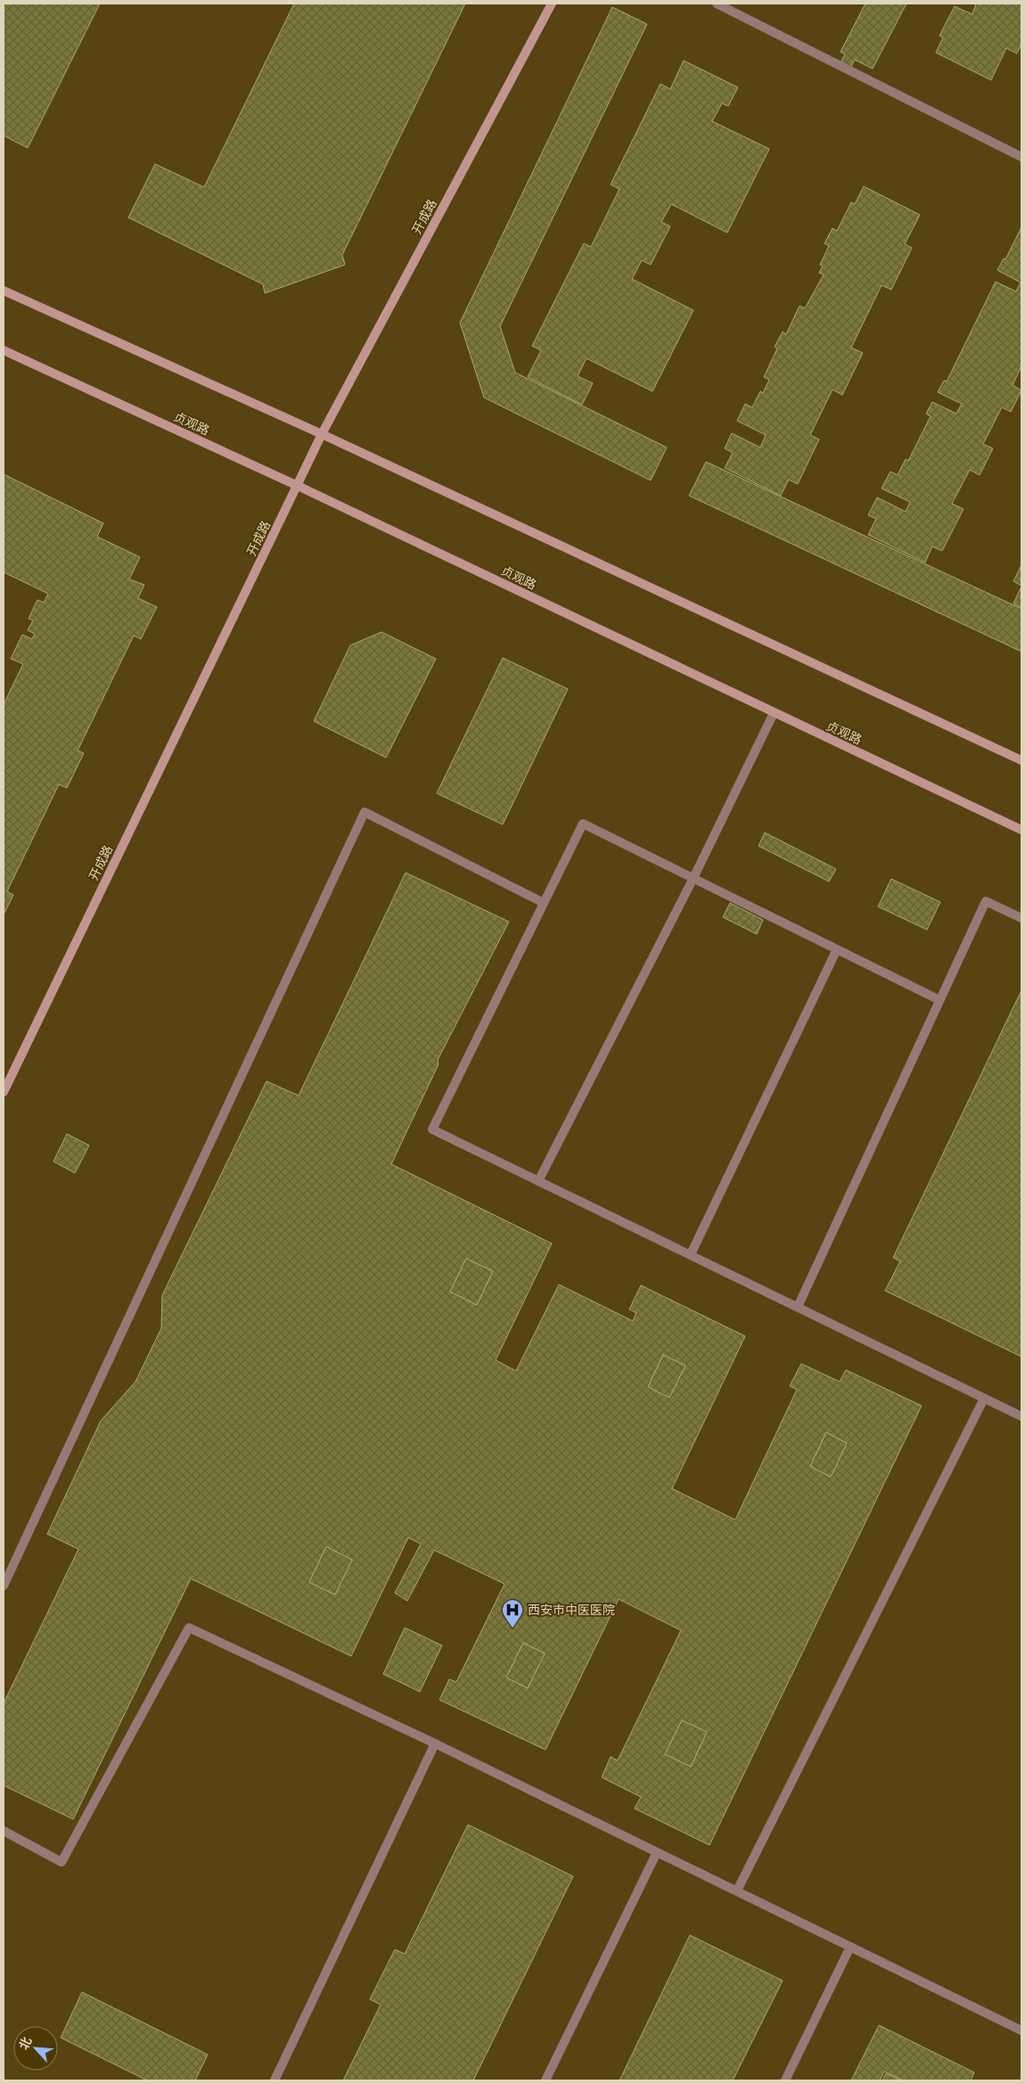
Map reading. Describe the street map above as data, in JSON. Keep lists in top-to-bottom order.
{
  "streets": {
    "street": ["开成路", "贞观路"]
  },
  "crossings": [
    ["开成路", "贞观路"]
  ],
  "places": {
    "hospital": ["西安市中医医院"]
  },
  "north": "top left"
}
